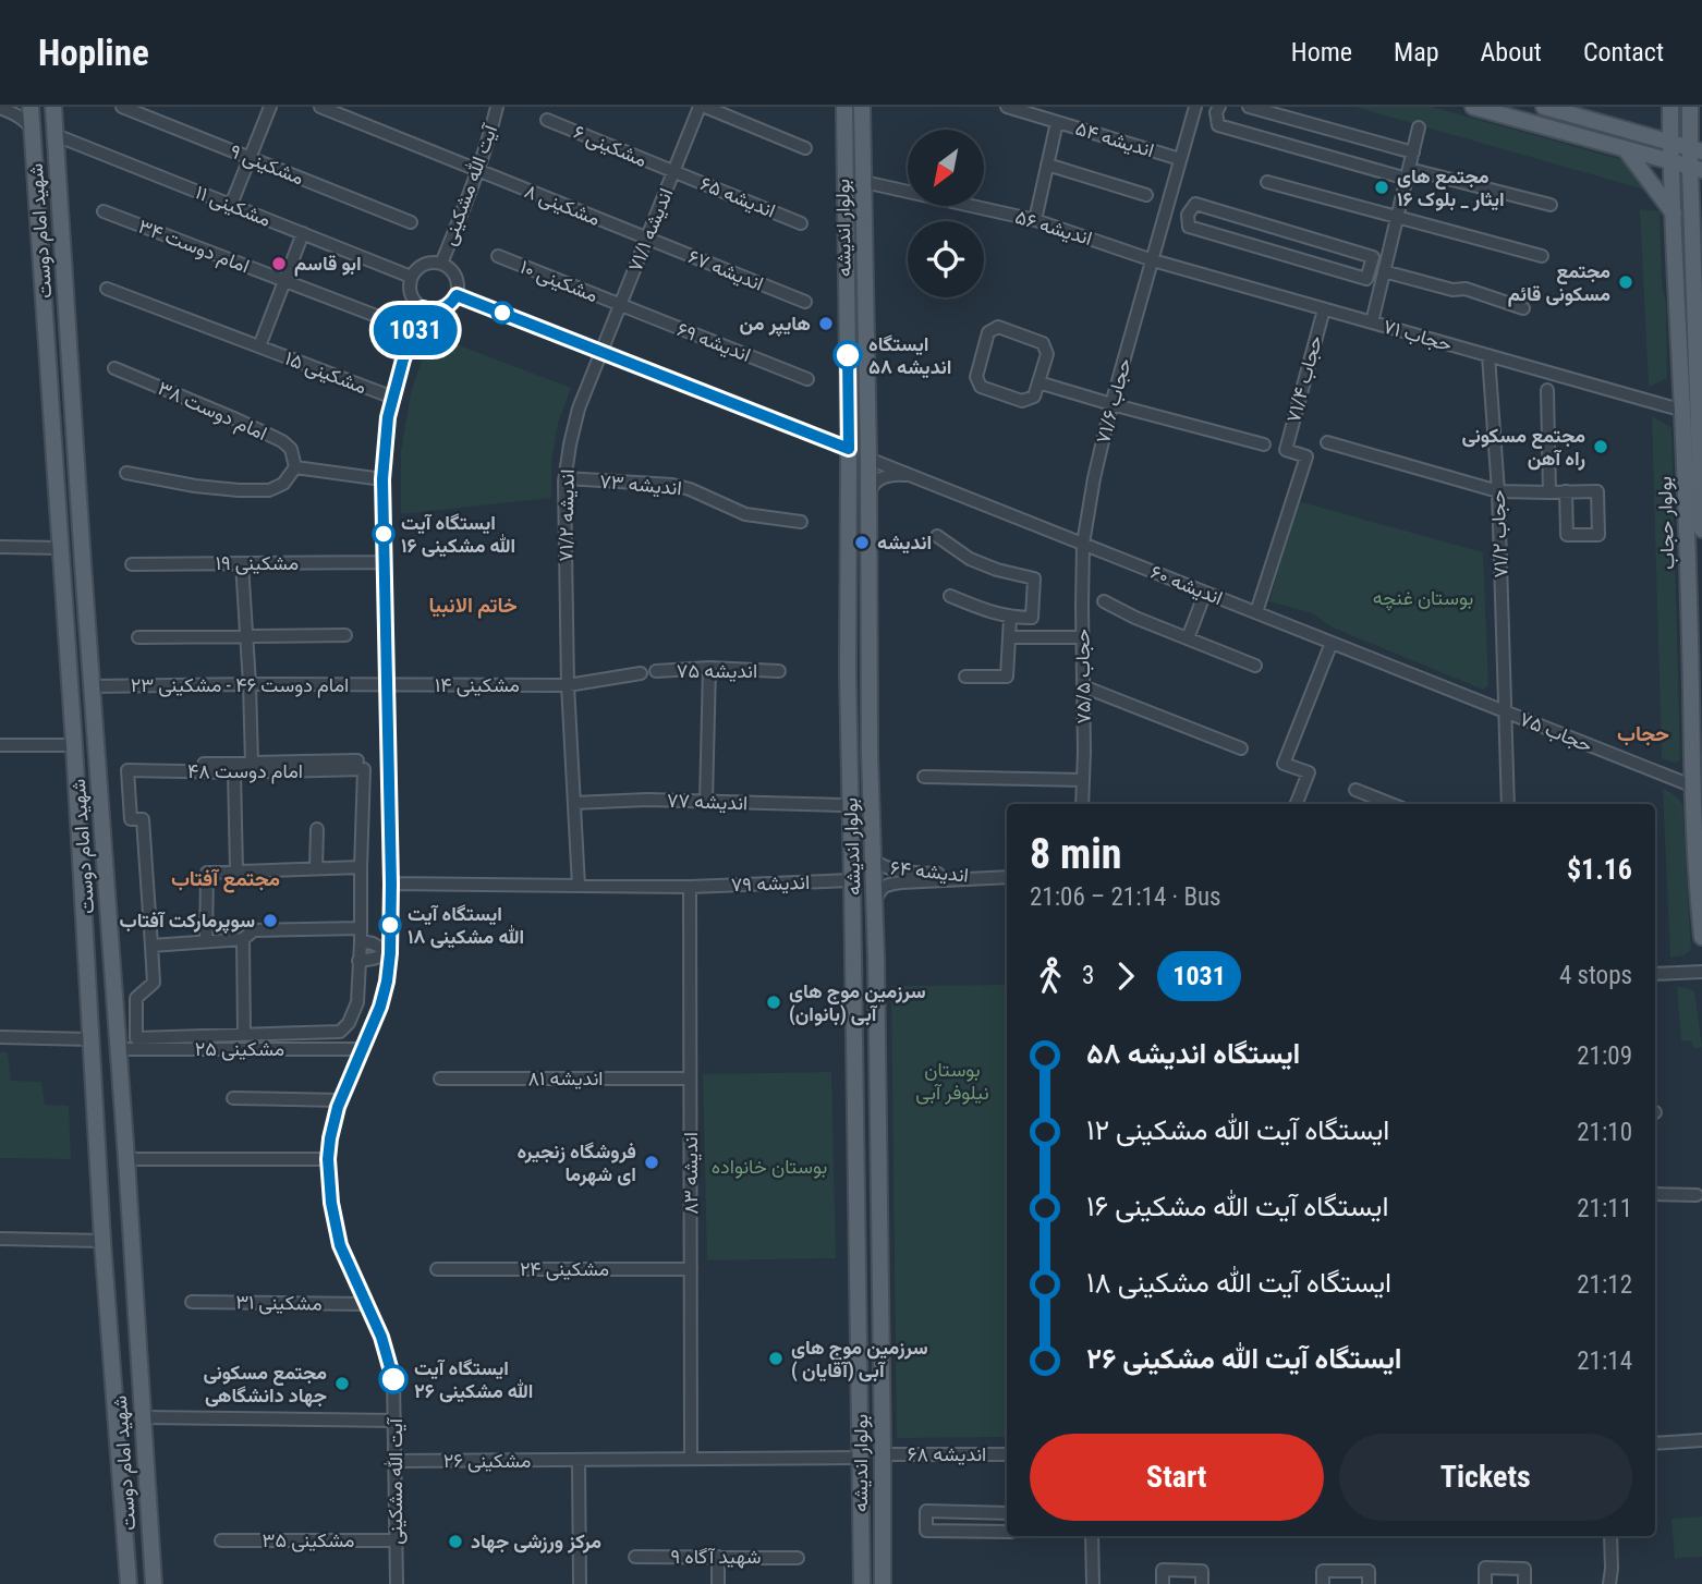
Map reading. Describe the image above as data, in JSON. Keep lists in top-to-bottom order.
{
  "streets": {
    "main road": ["بولوار اندیشه", "شهید امام دوست", "بولوار حجاب"],
    "street": [
      "اندیشه ۵۴",
      "مشکینی ۶",
      "مشکینی ۹",
      "آیت الله مشکینی",
      "اندیشه ۶۵",
      "مشکینی ۸",
      "مشکینی ۱۱",
      "اندیشه ۵۶",
      "اندیشه ۷۱/۱",
      "امام دوست ۳۴",
      "اندیشه ۶۷",
      "مشکینی ۱۰",
      "حجاب ۷۱",
      "اندیشه ۶۹",
      "مشکینی ۱۵",
      "حجاب ۷۱/۴",
      "حجاب ۷۱/۶",
      "امام دوست ۳۸",
      "اندیشه ۷۳",
      "اندیشه ۷۱/۲",
      "حجاب ۷۱/۲",
      "مشکینی ۱۹",
      "اندیشه ۶۰",
      "اندیشه ۷۵",
      "حجاب ۷۵/۵",
      "امام دوست ۴۶ - مشکینی ۲۳",
      "مشکینی ۱۴",
      "حجاب ۷۵",
      "امام دوست ۴۸",
      "اندیشه ۷۷",
      "اندیشه ۶۴",
      "اندیشه ۷۹",
      "مشکینی ۲۵",
      "اندیشه ۸۱",
      "اندیشه ۸۳",
      "مشکینی ۲۴",
      "مشکینی ۳۱",
      "اندیشه ۶۸",
      "مشکینی ۲۶",
      "مشکینی ۳۵",
      "شهید آگاه ۹"
    ]
  },
  "crossings": [
    ["اندیشه ۵۴", "حجاب ۷۱/۶"],
    ["مشکینی ۶", "اندیشه ۶۵"],
    ["مشکینی ۶", "اندیشه ۷۱/۱"],
    ["آیت الله مشکینی", "مشکینی ۸"],
    ["آیت الله مشکینی", "مشکینی ۱۱"],
    ["آیت الله مشکینی", "مشکینی ۱۵"],
    ["آیت الله مشکینی", "مشکینی ۱۹"],
    ["آیت الله مشکینی", "امام دوست ۴۶ - مشکینی ۲۳"],
    ["آیت الله مشکینی", "مشکینی ۱۴"],
    ["آیت الله مشکینی", "اندیشه ۷۹"],
    ["آیت الله مشکینی", "مشکینی ۲۵"],
    ["آیت الله مشکینی", "مشکینی ۳۱"],
    ["آیت الله مشکینی", "مشکینی ۲۶"],
    ["آیت الله مشکینی", "مشکینی ۳۵"],
    ["اندیشه ۶۵", "اندیشه ۷۱/۱"],
    ["مشکینی ۸", "اندیشه ۷۱/۱"],
    ["مشکینی ۸", "اندیشه ۶۷"],
    ["مشکینی ۱۱", "شهید امام دوست"],
    ["بولوار اندیشه", "اندیشه ۵۶"],
    ["بولوار اندیشه", "اندیشه ۶۰"],
    ["بولوار اندیشه", "اندیشه ۶۴"],
    ["بولوار اندیشه", "اندیشه ۷۹"],
    ["بولوار اندیشه", "اندیشه ۶۸"],
    ["اندیشه ۵۶", "حجاب ۷۱"],
    ["اندیشه ۵۶", "حجاب ۷۱/۶"],
    ["اندیشه ۷۱/۱", "اندیشه ۶۷"],
    ["اندیشه ۷۱/۱", "مشکینی ۱۰"],
    ["اندیشه ۷۱/۱", "اندیشه ۶۹"],
    ["اندیشه ۷۱/۱", "اندیشه ۷۱/۲"],
    ["شهید امام دوست", "امام دوست ۴۶ - مشکینی ۲۳"],
    ["شهید امام دوست", "مشکینی ۲۵"],
    ["مشکینی ۱۰", "اندیشه ۶۹"],
    ["حجاب ۷۱", "حجاب ۷۱/۴"],
    ["حجاب ۷۱", "حجاب ۷۱/۶"],
    ["حجاب ۷۱", "بولوار حجاب"],
    ["حجاب ۷۱", "حجاب ۷۱/۲"],
    ["حجاب ۷۱/۴", "اندیشه ۶۰"],
    ["حجاب ۷۱/۶", "اندیشه ۶۰"],
    ["حجاب ۷۱/۶", "حجاب ۷۵/۵"],
    ["اندیشه ۷۳", "اندیشه ۷۱/۲"],
    ["اندیشه ۷۱/۲", "مشکینی ۱۴"],
    ["اندیشه ۷۱/۲", "اندیشه ۷۷"],
    ["اندیشه ۷۱/۲", "اندیشه ۷۹"],
    ["بولوار حجاب", "حجاب ۷۵"],
    ["حجاب ۷۱/۲", "اندیشه ۶۰"],
    ["حجاب ۷۱/۲", "حجاب ۷۵"],
    ["اندیشه ۶۰", "حجاب ۷۵/۵"],
    ["اندیشه ۶۰", "حجاب ۷۵"],
    ["امام دوست ۴۶ - مشکینی ۲۳", "مشکینی ۱۴"],
    ["اندیشه ۷۹", "اندیشه ۸۳"],
    ["اندیشه ۸۱", "اندیشه ۸۳"],
    ["اندیشه ۸۳", "مشکینی ۲۴"]
  ],
  "districts": ["خاتم الانبیا", "حجاب", "مجتمع آفتاب"],
  "parks": ["بوستان غنچه", "بوستان نیلوفر آبی", "بوستان خانواده"],
  "places": [
    "مجتمع های ایثار _ بلوک ۱۶",
    "ابو قاسم",
    "مجتمع مسکونی قائم",
    "هایپر من",
    "ایستگاه اندیشه ۵۸",
    "مجتمع مسکونی راه آهن",
    "ایستگاه آیت الله مشکینی ۱۶",
    "اندیشه",
    "سوپرمارکت آفتاب",
    "ایستگاه آیت الله مشکینی ۱۸",
    "سرزمین موج های آبی (بانوان)",
    "فروشگاه زنجیره ای شهرما",
    "سرزمین موج های آبی (آقایان )",
    "ایستگاه آیت الله مشکینی ۲۶",
    "مجتمع مسکونی جهاد دانشگاهی",
    "مرکز ورزشی جهاد"
  ],
  "lines": ["bus line 1031"],
  "north": "bottom left",
  "page": {
    "header": "Hopline",
    "nav": [
      "Home",
      "Map",
      "About",
      "Contact"
    ],
    "on_map": "1031",
    "heading": ["8 min", "21:06 – 21:14 · Bus", "$1.16"],
    "legs": ["3", "1031", "4 stops"],
    "list": [
      {
        "name": "ایستگاه اندیشه ۵۸",
        "value": "21:09"
      },
      {
        "name": "ایستگاه آیت الله مشکینی ۱۲",
        "value": "21:10"
      },
      {
        "name": "ایستگاه آیت الله مشکینی ۱۶",
        "value": "21:11"
      },
      {
        "name": "ایستگاه آیت الله مشکینی ۱۸",
        "value": "21:12"
      },
      {
        "name": "ایستگاه آیت الله مشکینی ۲۶",
        "value": "21:14"
      }
    ],
    "buttons": ["Start", "Tickets"]
  }
}
